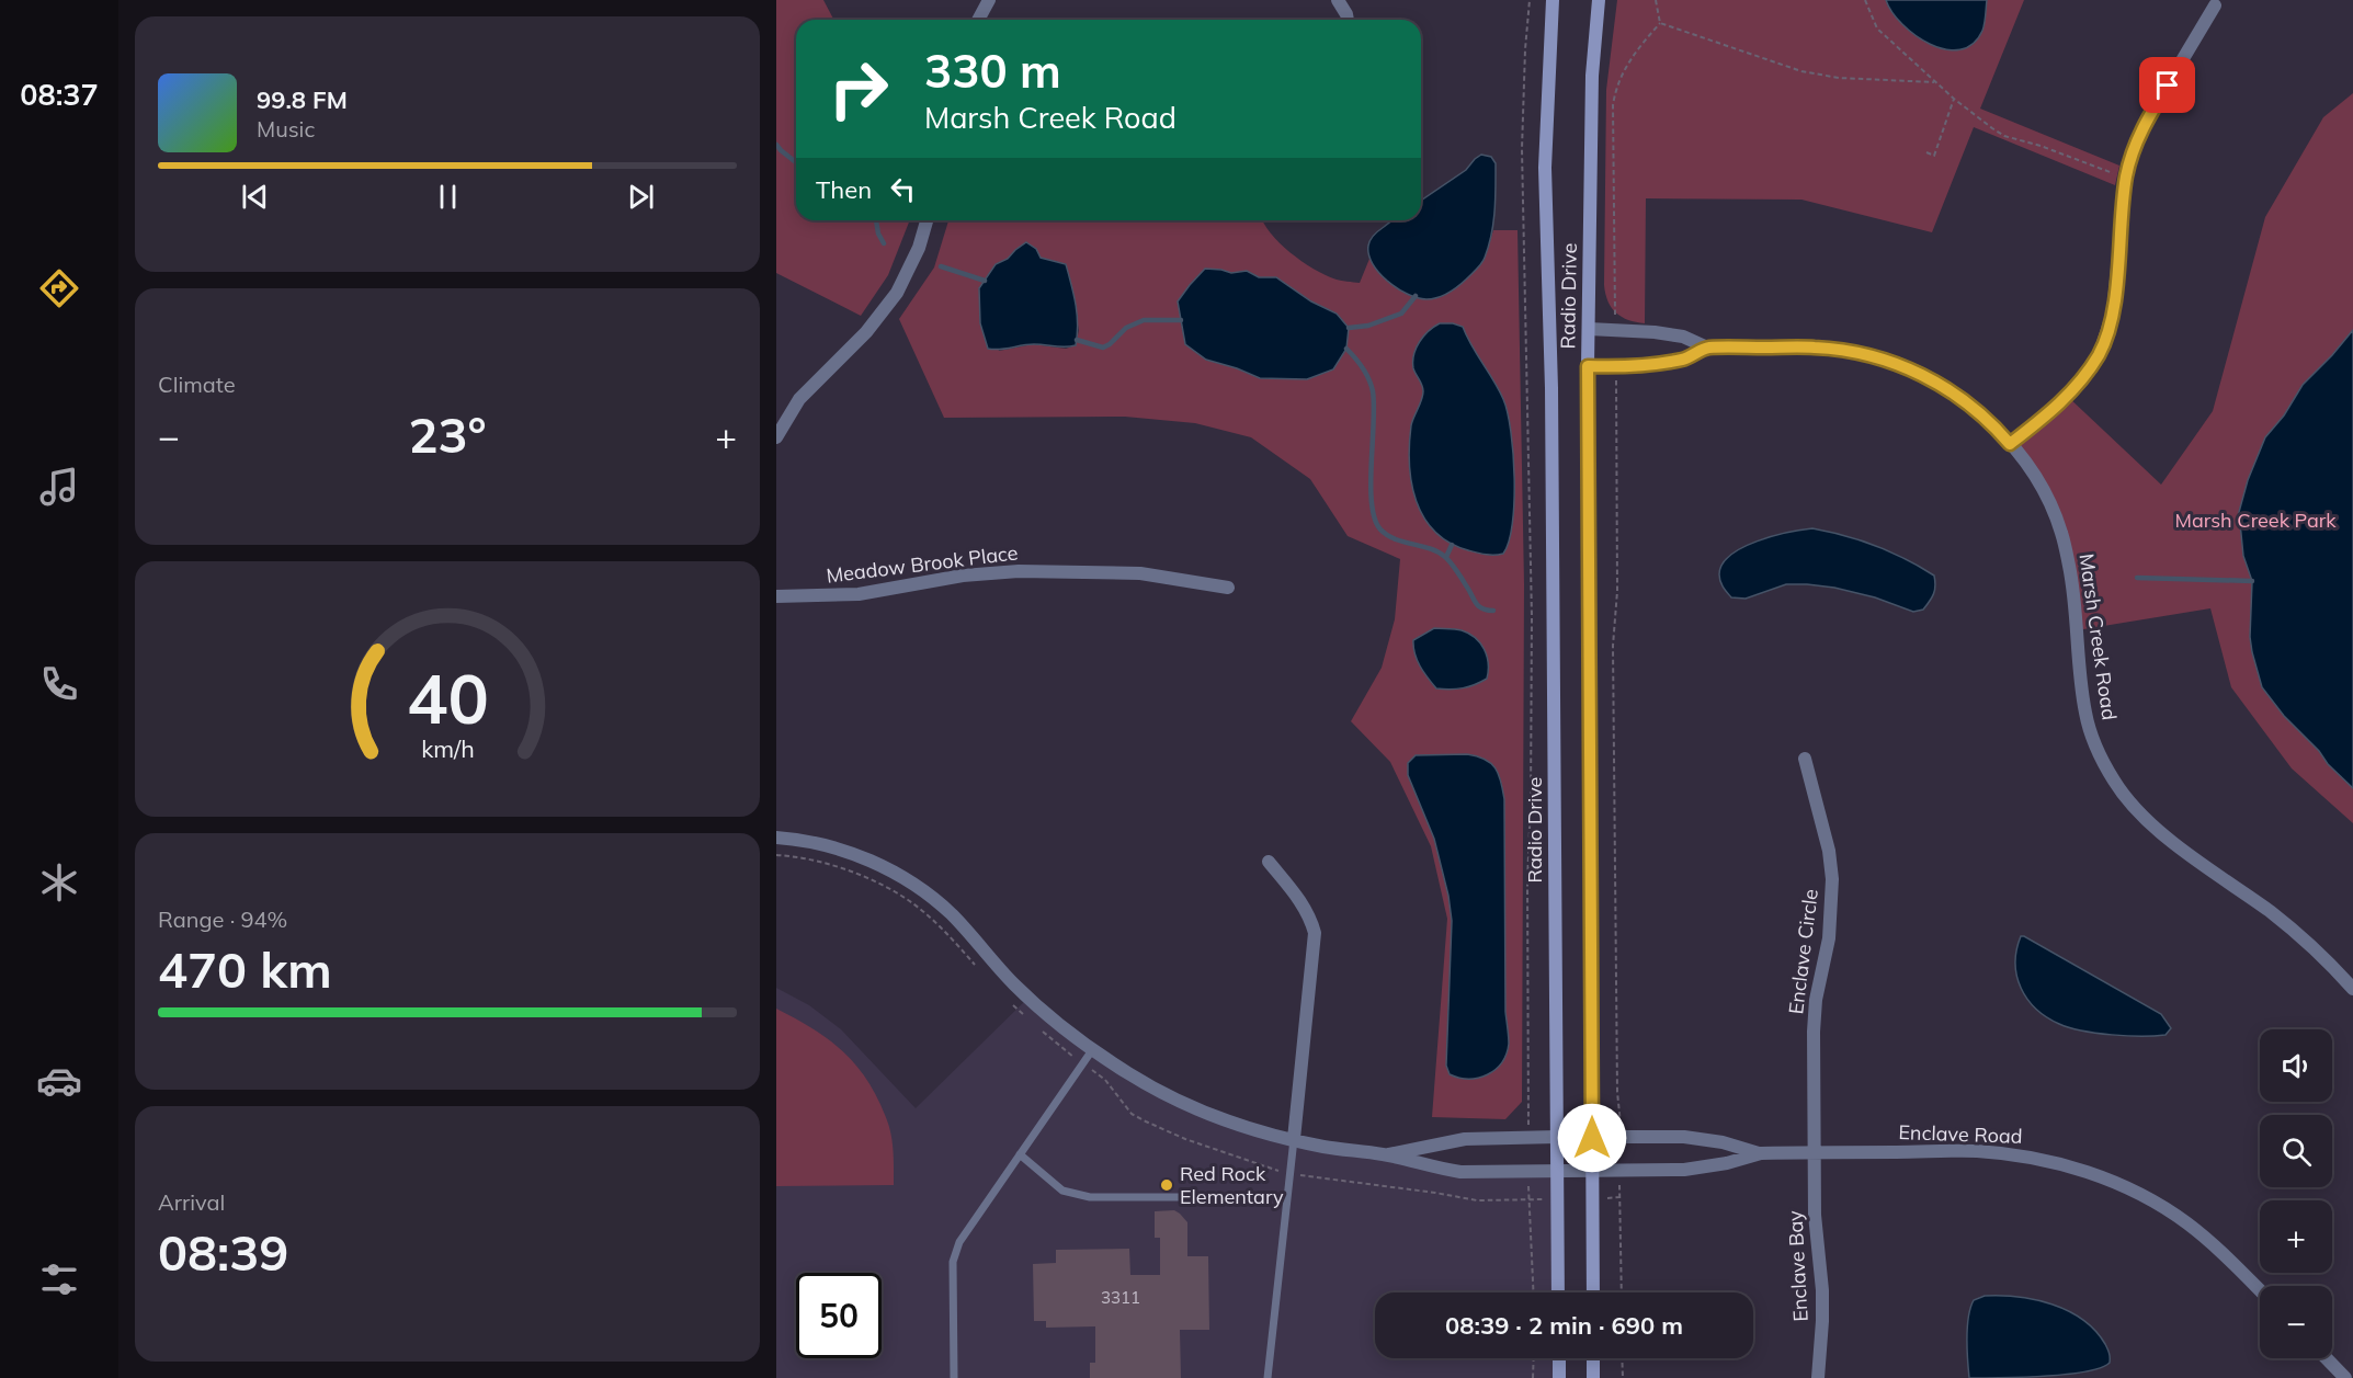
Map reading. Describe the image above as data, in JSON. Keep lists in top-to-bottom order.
{
  "streets": {
    "main road": ["Radio Drive"],
    "street": [
      "Meadow Brook Place",
      "Marsh Creek Road",
      "Enclave Circle",
      "Enclave Road",
      "Enclave Bay"
    ]
  },
  "crossings": [
    ["Radio Drive", "Marsh Creek Road"],
    ["Radio Drive", "Enclave Road"],
    ["Enclave Circle", "Enclave Road"],
    ["Enclave Circle", "Enclave Bay"],
    ["Enclave Road", "Enclave Bay"]
  ],
  "parks": ["Marsh Creek Park"],
  "places": ["Red Rock Elementary"],
  "house_numbers": ["3311"],
  "page": {
    "tabs": "08:37",
    "turn": ["330 m", "Marsh Creek Road"],
    "song": ["99.8 FM", "Music"],
    "then": "Then",
    "tile": [
      "Climate",
      ["Range · 94%", "470 km"],
      ["Arrival", "08:39"]
    ],
    "heat": ["−", "23°", "+"],
    "map_buttons": ["+", "−"],
    "limit": "50",
    "trip": "08:39 · 2 min · 690 m",
    "gauge": ["40", "km/h"]
  }
}
